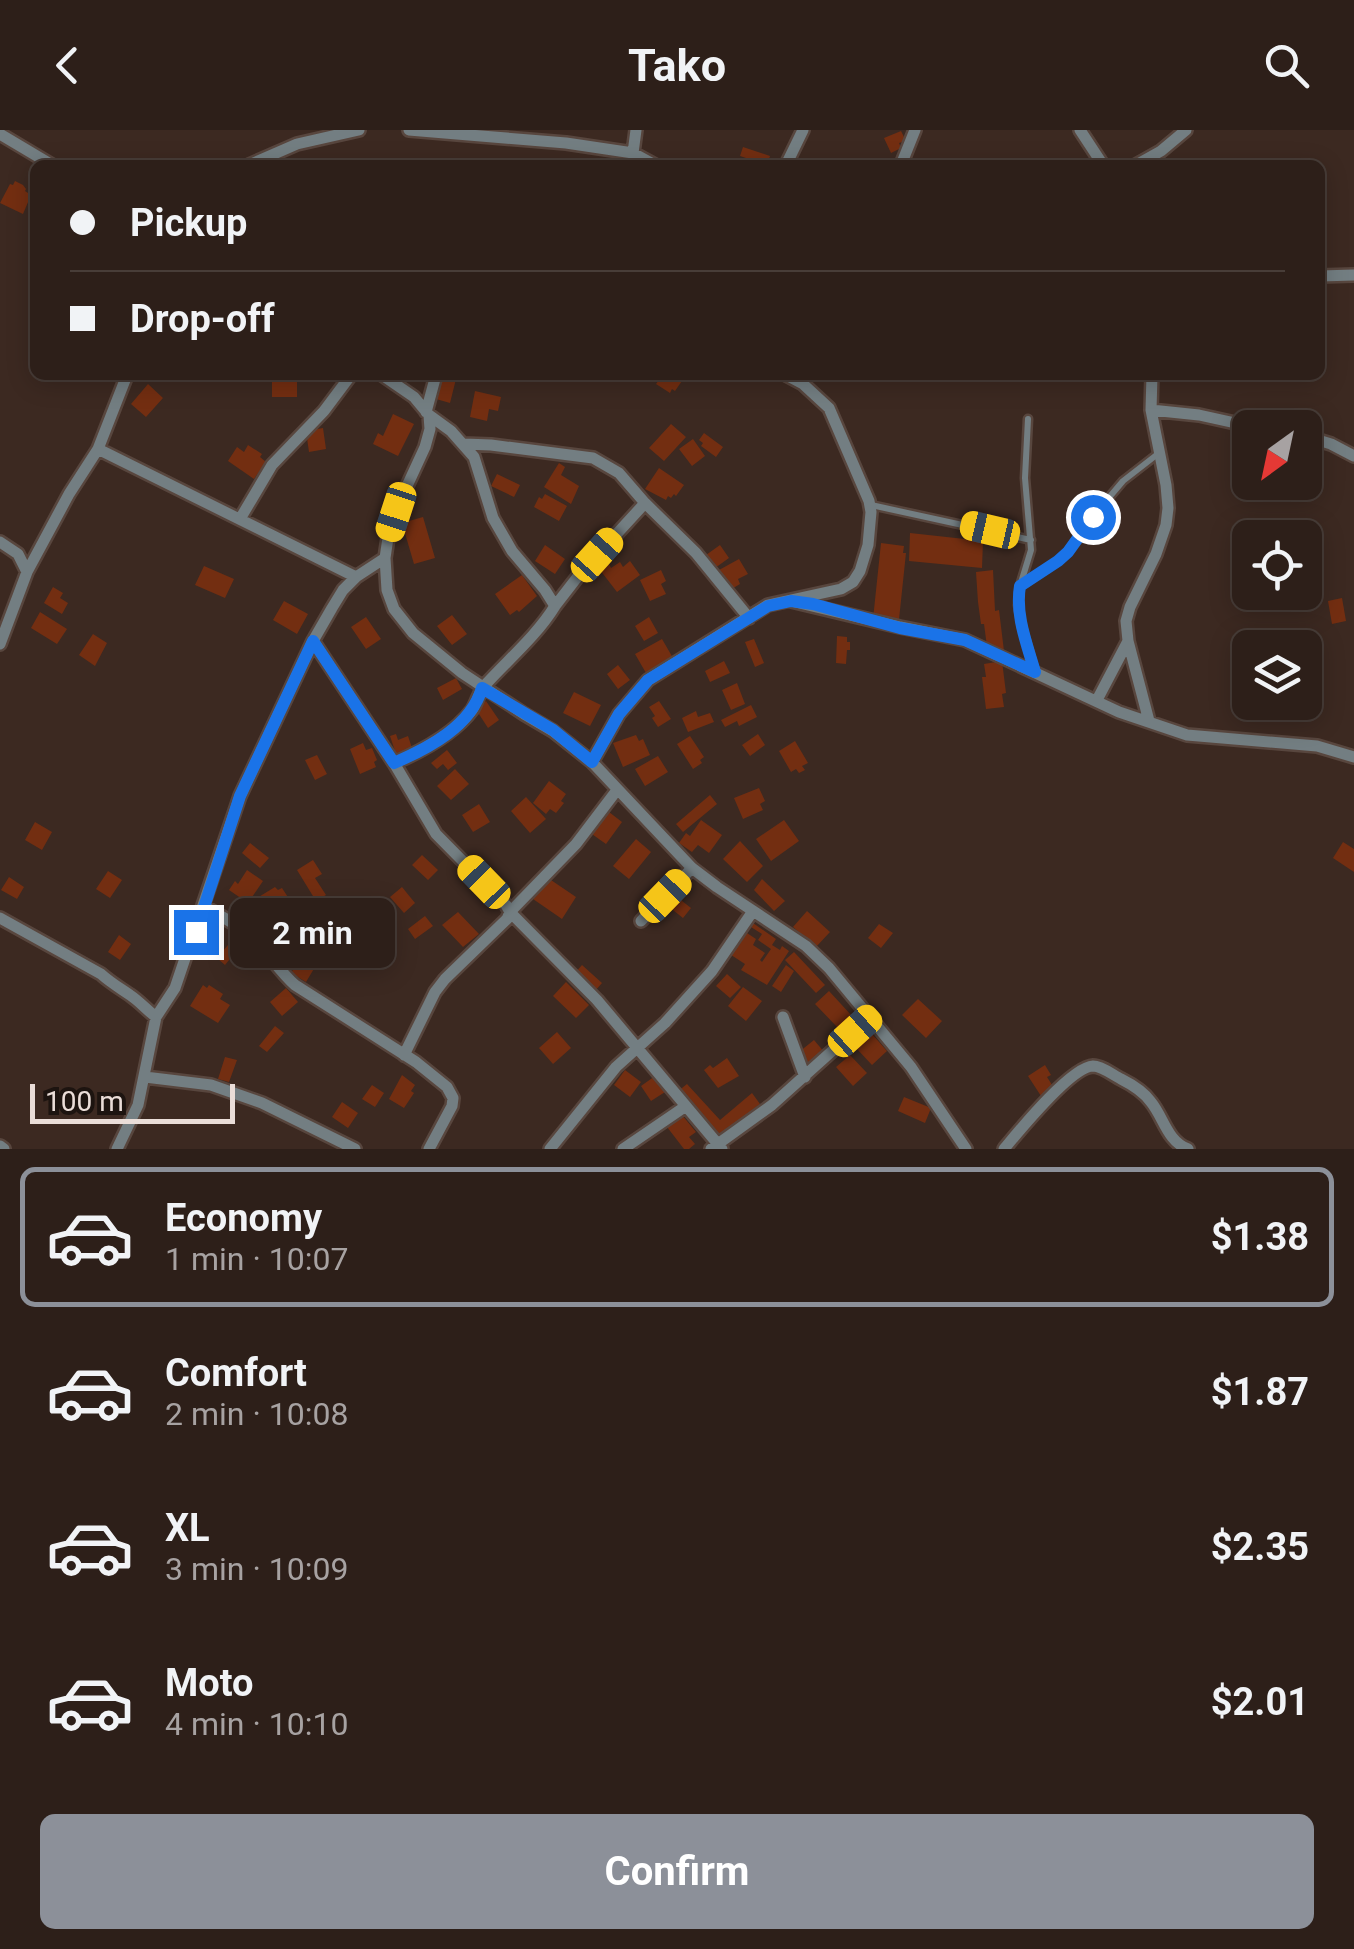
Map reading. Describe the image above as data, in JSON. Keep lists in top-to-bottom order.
{
  "scale_bar": "100 m",
  "north": "bottom left",
  "page": {
    "header": "Tako",
    "banner": ["Pickup", "Drop-off"],
    "bubble": "2 min",
    "scale": "100 m",
    "list": [
      {
        "name": "Economy",
        "note": "1 min · 10:07",
        "value": "$1.38"
      },
      {
        "name": "Comfort",
        "note": "2 min · 10:08",
        "value": "$1.87"
      },
      {
        "name": "XL",
        "note": "3 min · 10:09",
        "value": "$2.35"
      },
      {
        "name": "Moto",
        "note": "4 min · 10:10",
        "value": "$2.01"
      }
    ],
    "buttons": "Confirm"
  }
}
